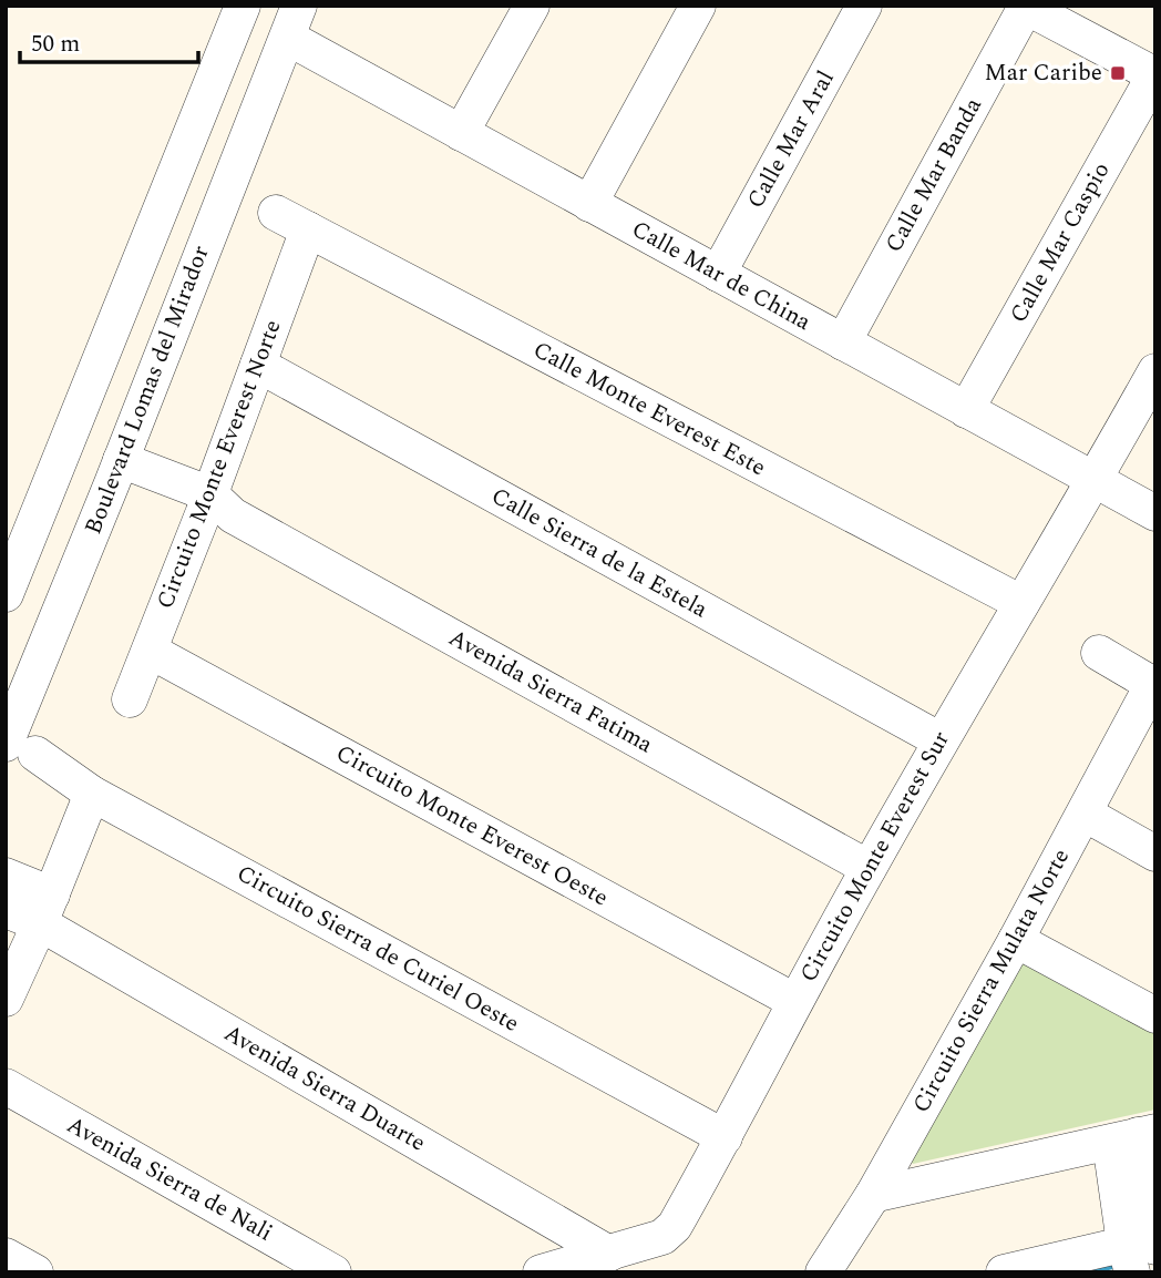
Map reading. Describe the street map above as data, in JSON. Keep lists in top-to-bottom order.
{
  "streets": {
    "street": [
      "Calle Mar Aral",
      "Calle Mar Banda",
      "Calle Mar Caspio",
      "Calle Mar de China",
      "Boulevard Lomas del Mirador",
      "Calle Monte Everest Este",
      "Circuito Monte Everest Norte",
      "Calle Sierra de la Estela",
      "Avenida Sierra Fatima",
      "Circuito Monte Everest Oeste",
      "Circuito Monte Everest Sur",
      "Circuito Sierra de Curiel Oeste",
      "Circuito Sierra Mulata Norte",
      "Avenida Sierra Duarte",
      "Avenida Sierra de Nali"
    ]
  },
  "crossings": [
    ["Calle Mar Aral", "Calle Mar de China"],
    ["Calle Mar Banda", "Calle Mar de China"],
    ["Calle Mar Caspio", "Calle Mar de China"],
    ["Calle Mar de China", "Boulevard Lomas del Mirador"],
    ["Calle Mar de China", "Circuito Monte Everest Sur"],
    ["Boulevard Lomas del Mirador", "Avenida Sierra Fatima"],
    ["Boulevard Lomas del Mirador", "Circuito Sierra de Curiel Oeste"],
    ["Calle Monte Everest Este", "Circuito Monte Everest Norte"],
    ["Calle Monte Everest Este", "Circuito Monte Everest Sur"],
    ["Circuito Monte Everest Norte", "Calle Sierra de la Estela"],
    ["Circuito Monte Everest Norte", "Avenida Sierra Fatima"],
    ["Circuito Monte Everest Norte", "Circuito Monte Everest Oeste"],
    ["Calle Sierra de la Estela", "Circuito Monte Everest Sur"],
    ["Avenida Sierra Fatima", "Circuito Monte Everest Sur"],
    ["Circuito Monte Everest Oeste", "Circuito Monte Everest Sur"],
    ["Circuito Monte Everest Sur", "Circuito Sierra de Curiel Oeste"],
    ["Circuito Monte Everest Sur", "Avenida Sierra Duarte"]
  ],
  "places": {
    "transit": ["Mar Caribe"]
  },
  "scale_bar": "50 m"
}
